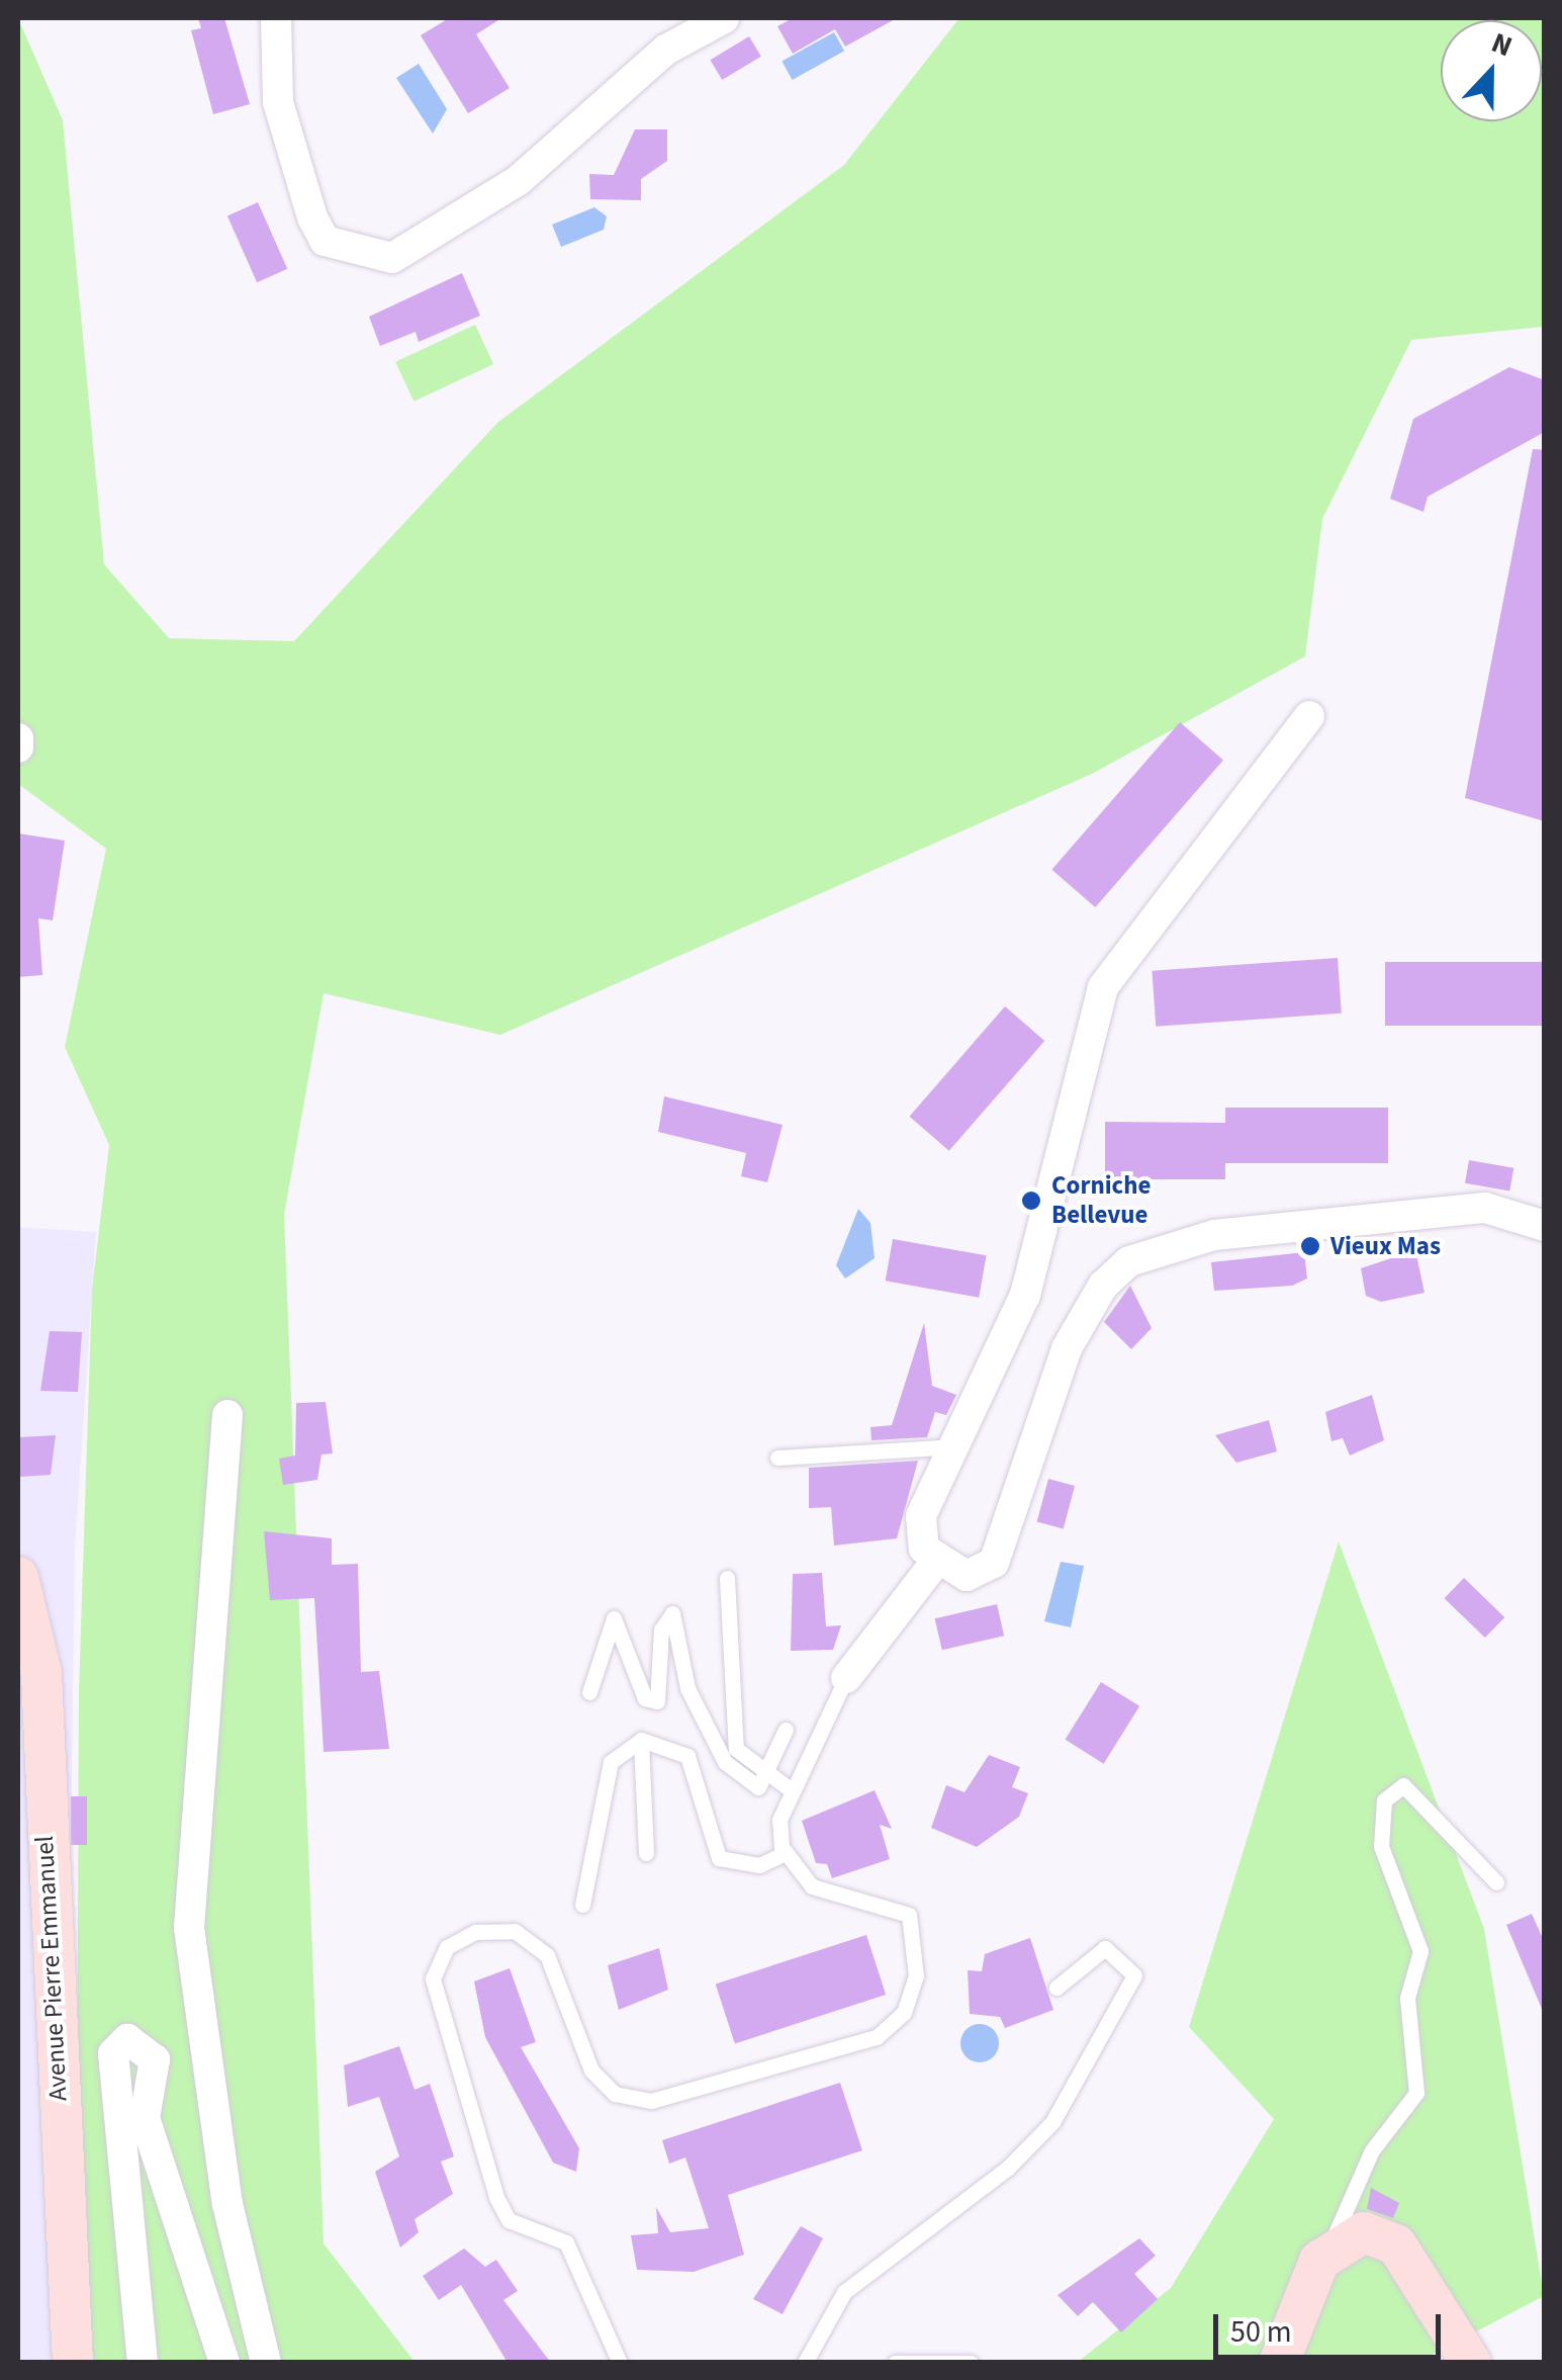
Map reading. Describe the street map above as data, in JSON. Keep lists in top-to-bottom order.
{
  "streets": {
    "street": ["Avenue Pierre Emmanuel"]
  },
  "places": ["Corniche Bellevue", "Vieux Mas"],
  "scale_bar": "50 m",
  "north": "top"
}
